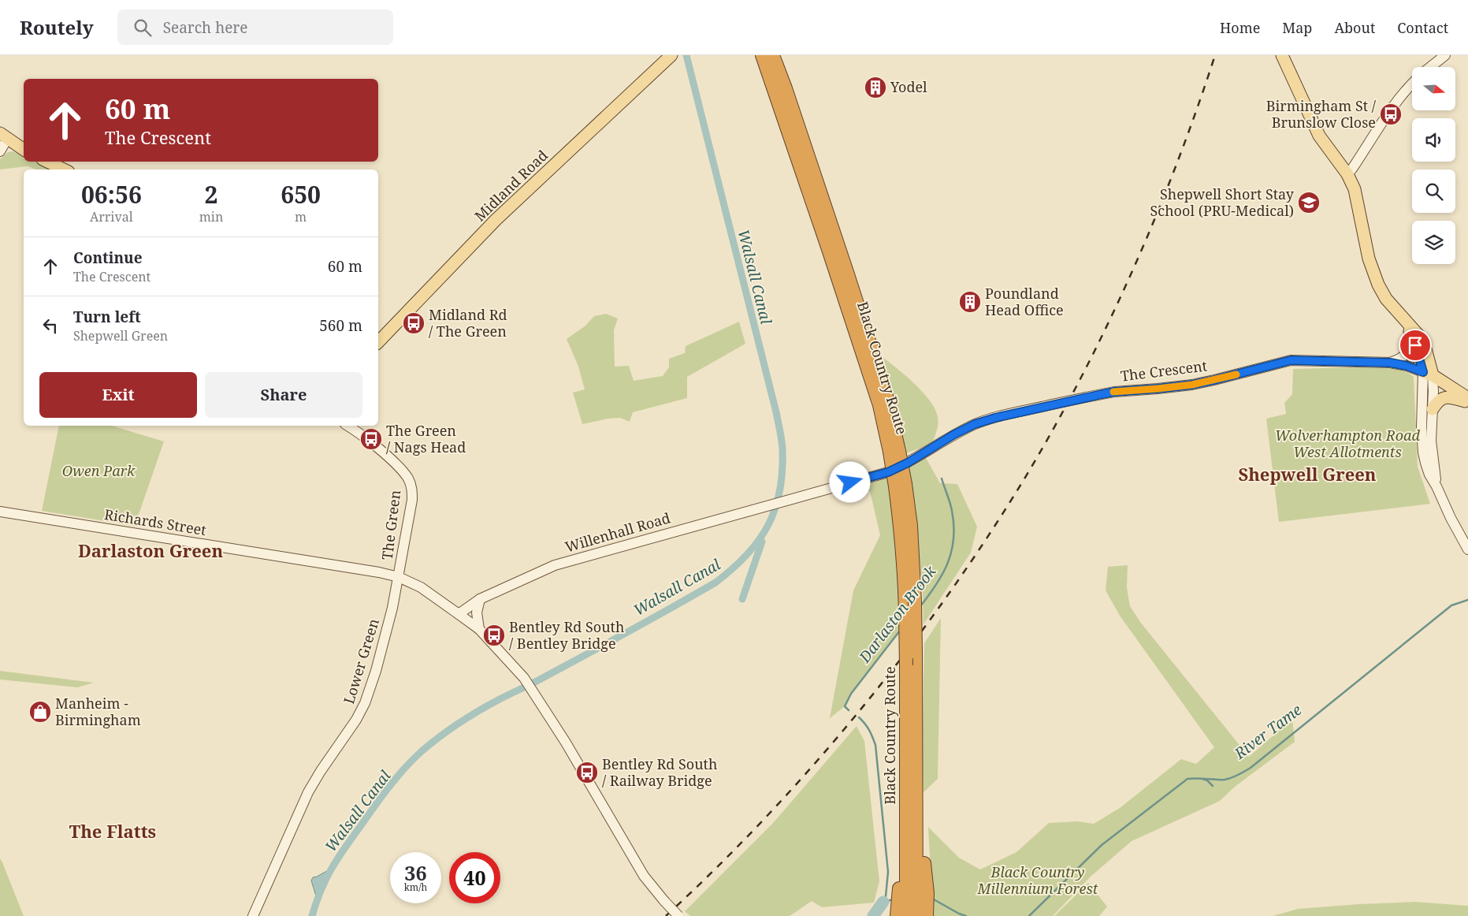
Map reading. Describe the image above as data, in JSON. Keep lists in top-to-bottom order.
{
  "streets": {
    "highway": ["Black Country Route"],
    "main road": ["Midland Road"],
    "street": [
      "The Crescent",
      "Richards Street",
      "The Green",
      "Willenhall Road",
      "Lower Green"
    ]
  },
  "crossings": [
    ["The Crescent", "Willenhall Road"],
    ["Richards Street", "The Green"],
    ["Richards Street", "Willenhall Road"],
    ["Richards Street", "Lower Green"],
    ["The Green", "Lower Green"]
  ],
  "districts": ["Shepwell Green", "Darlaston Green", "The Flatts"],
  "water": ["Walsall Canal", "Darlaston Brook", "River Tame"],
  "parks": ["Wolverhampton Road West Allotments", "Owen Park", "Black Country Millennium Forest"],
  "places": {
    "building": ["Yodel", "Poundland Head Office"],
    "bus stop": [
      "Birmingham St / Brunslow Close",
      "Midland Rd / The Green",
      "The Green / Nags Head",
      "Bentley Rd South / Bentley Bridge",
      "Bentley Rd South / Railway Bridge"
    ],
    "school or university": ["Shepwell Short Stay School (PRU-Medical)"],
    "shop": ["Manheim - Birmingham"]
  },
  "north": "right",
  "page": {
    "header": "Routely",
    "search": "Search here",
    "nav": [
      "Home",
      "Map",
      "About",
      "Contact"
    ],
    "turn": ["60 m", "The Crescent"],
    "eta": [
      "06:56",
      "Arrival",
      "2",
      "min",
      "650",
      "m"
    ],
    "list": [
      {
        "name": "Continue",
        "note": "The Crescent",
        "value": "60 m"
      },
      {
        "name": "Turn left",
        "note": "Shepwell Green",
        "value": "560 m"
      }
    ],
    "buttons": ["Exit", "Share"],
    "speed": "36 km/h",
    "limit": "40"
  }
}
